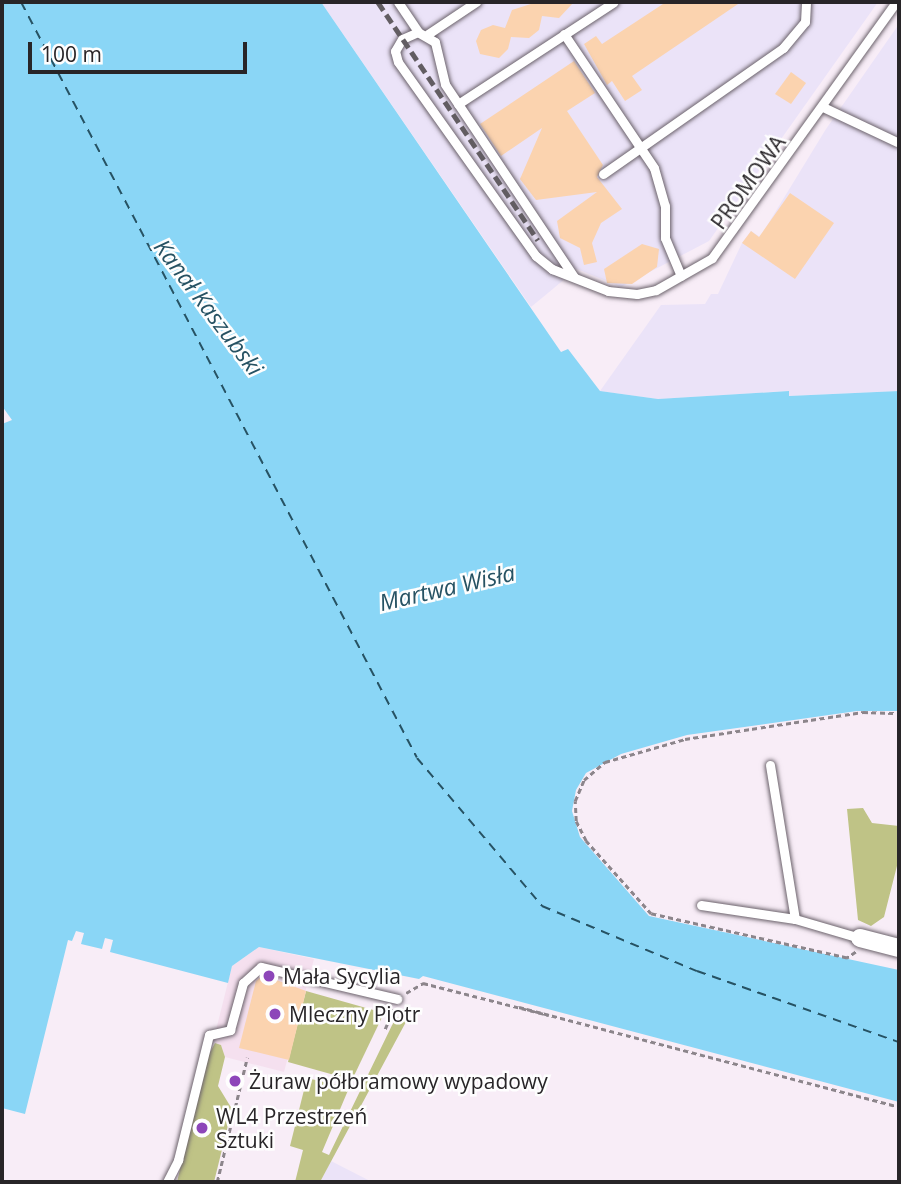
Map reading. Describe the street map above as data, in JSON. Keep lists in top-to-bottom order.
{
  "streets": {
    "lane": ["PROMOWA"]
  },
  "water": ["Kanał Kaszubski", "Martwa Wisła"],
  "places": [
    "Mała Sycylia",
    "Mleczny Piotr",
    "Żuraw półbramowy wypadowy",
    "WL4 Przestrzeń Sztuki"
  ],
  "scale_bar": "100 m"
}
